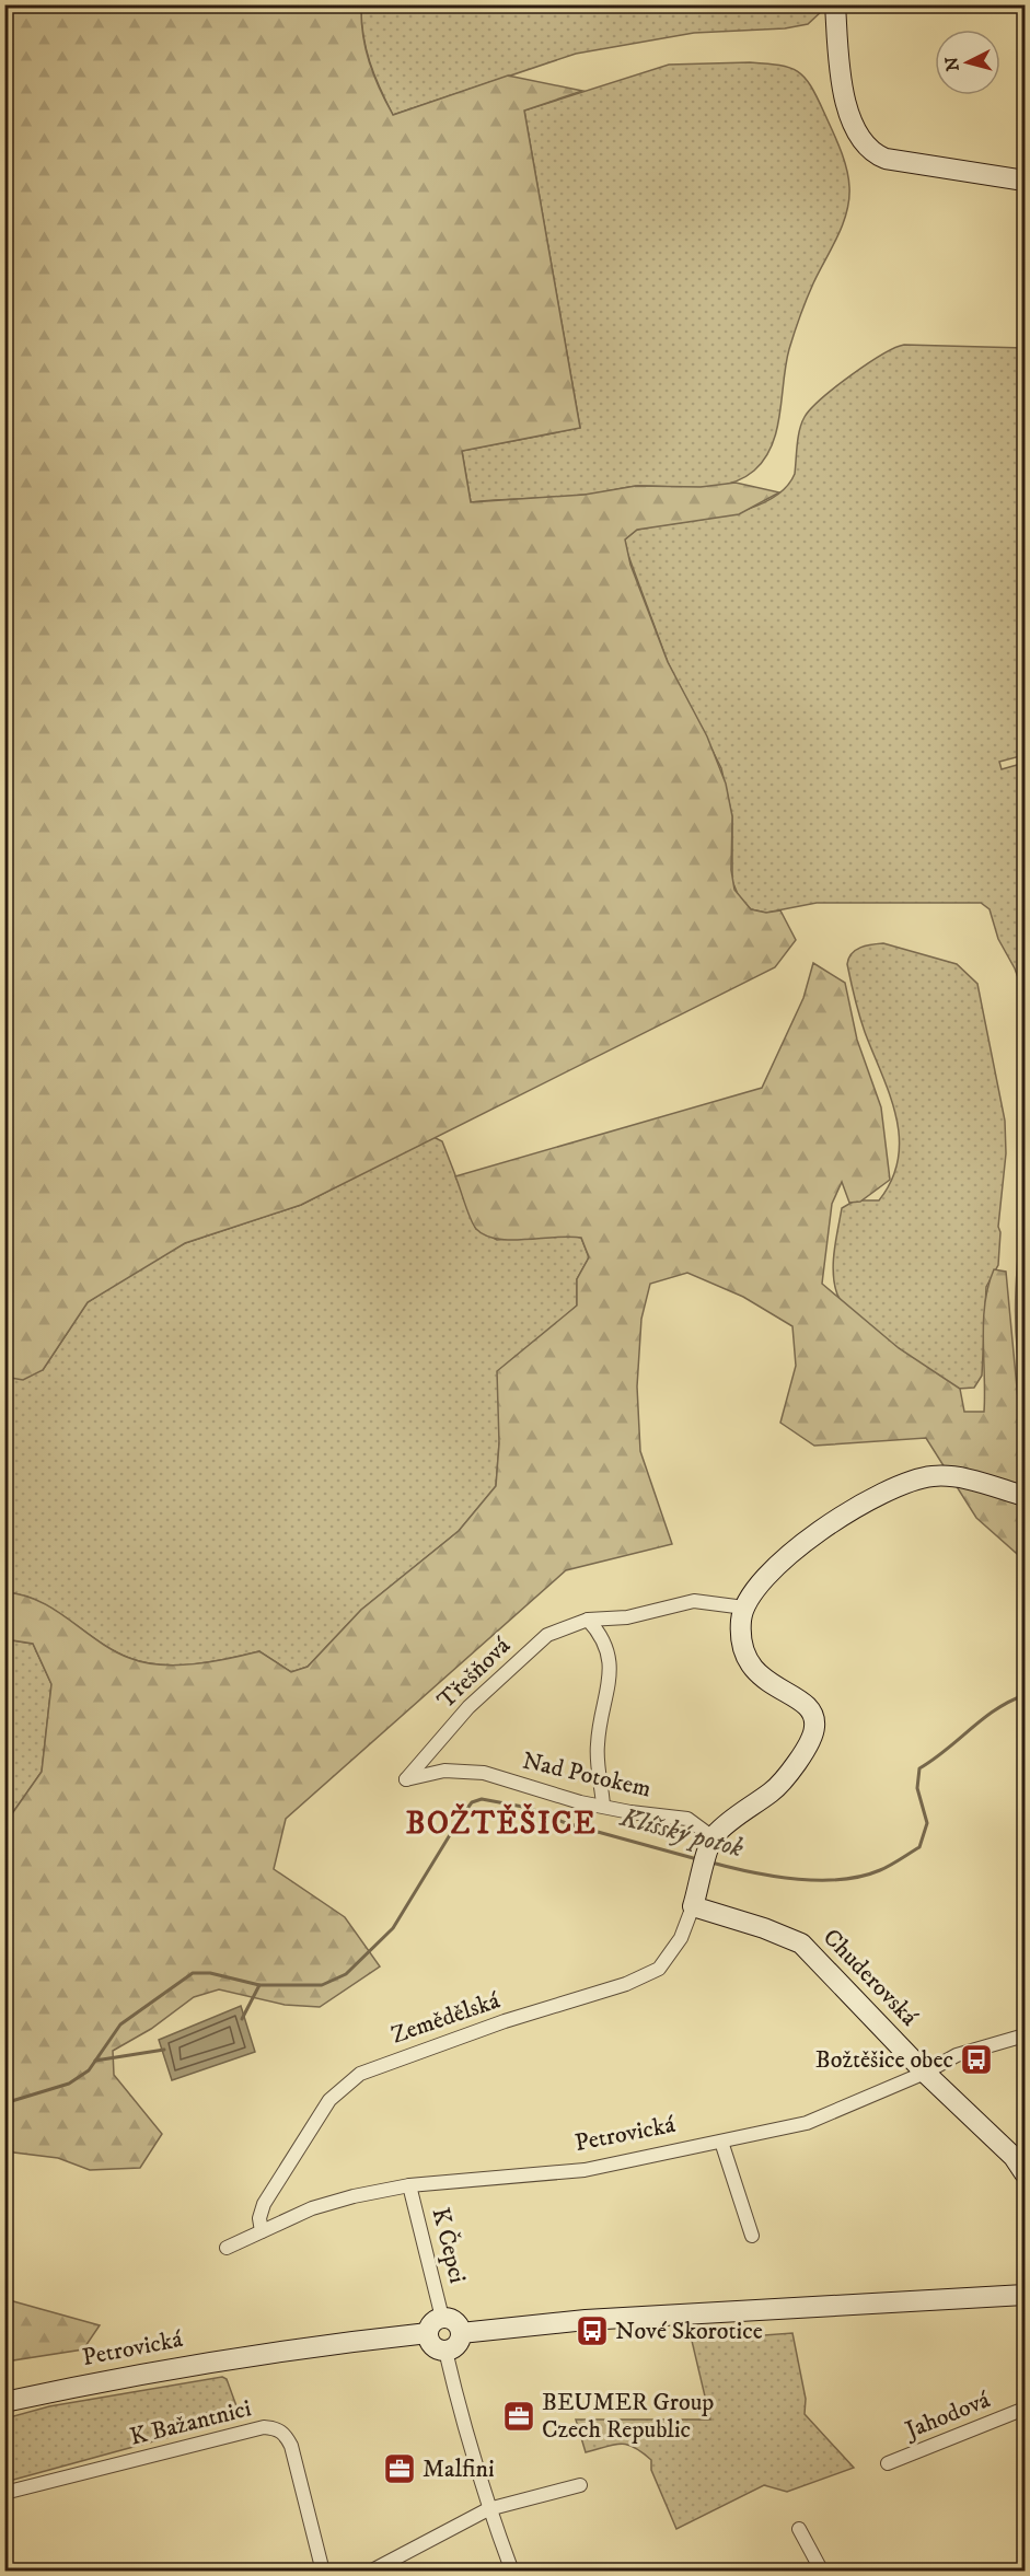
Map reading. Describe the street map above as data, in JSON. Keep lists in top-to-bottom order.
{
  "streets": {
    "street": [
      "Třešňová",
      "Nad Potokem",
      "Chuderovská",
      "Zemědělská",
      "Petrovická",
      "K Čepci",
      "Jahodová",
      "K Bažantnici"
    ]
  },
  "crossings": [
    ["Třešňová", "Nad Potokem"],
    ["Chuderovská", "Zemědělská"],
    ["Chuderovská", "Petrovická"],
    ["Zemědělská", "Petrovická"],
    ["Petrovická", "K Čepci"]
  ],
  "districts": ["BOŽTĚŠICE"],
  "water": ["Klíšský potok"],
  "places": {
    "bus stop": ["Božtěšice obec", "Nové Skorotice"],
    "office": ["BEUMER Group Czech Republic", "Malfini"]
  },
  "north": "left"
}
